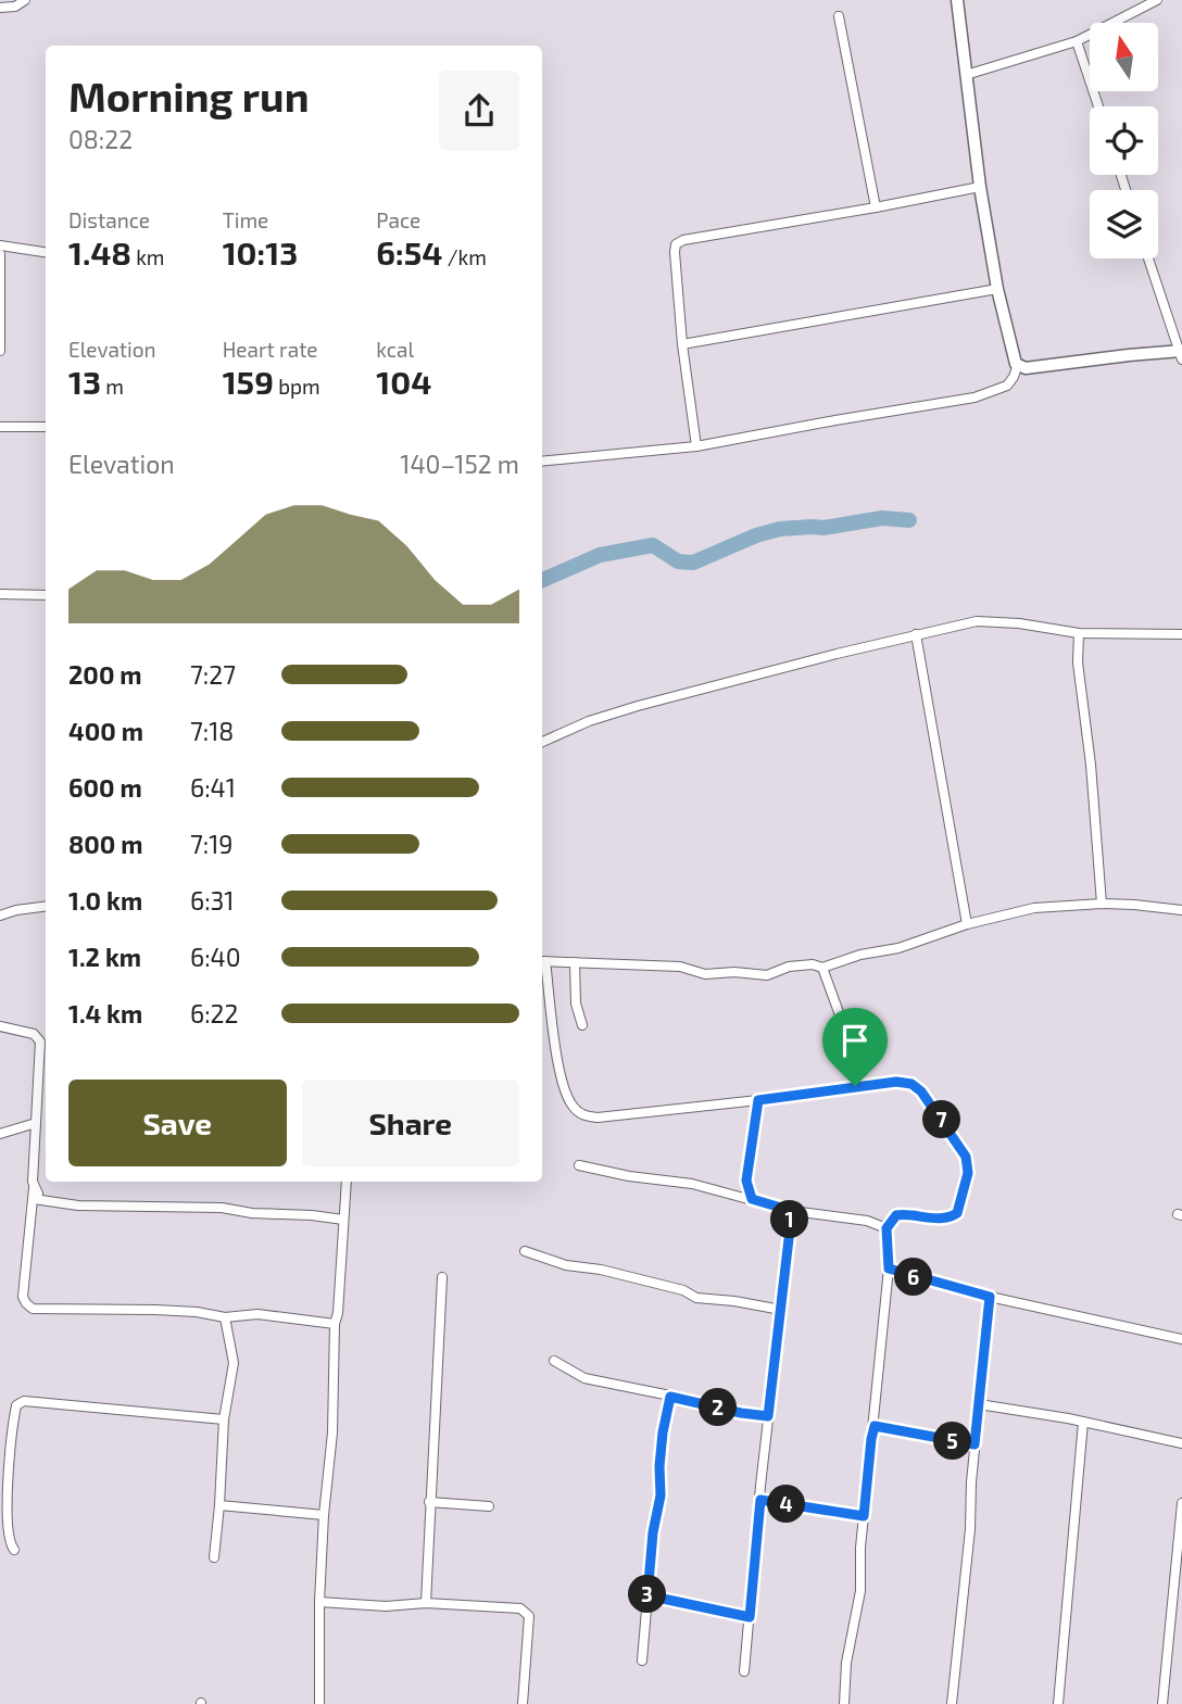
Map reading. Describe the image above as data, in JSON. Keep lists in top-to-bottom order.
{
  "north": "top",
  "page": {
    "heading": ["Morning run", "08:22"],
    "stats": [
      ["Distance", "1.48 km"],
      ["Time", "10:13"],
      ["Pace", "6:54 /km"],
      ["Elevation", "13 m"],
      ["Heart rate", "159 bpm"],
      ["kcal", "104"]
    ],
    "chart": ["Elevation", "140–152 m"],
    "list": [
      {
        "name": "200 m",
        "note": "7:27"
      },
      {
        "name": "400 m",
        "note": "7:18"
      },
      {
        "name": "600 m",
        "note": "6:41"
      },
      {
        "name": "800 m",
        "note": "7:19"
      },
      {
        "name": "1.0 km",
        "note": "6:31"
      },
      {
        "name": "1.2 km",
        "note": "6:40"
      },
      {
        "name": "1.4 km",
        "note": "6:22"
      }
    ],
    "buttons": ["Save", "Share"],
    "pins": [
      "7",
      "1",
      "6",
      "2",
      "5",
      "4",
      "3"
    ]
  }
}
